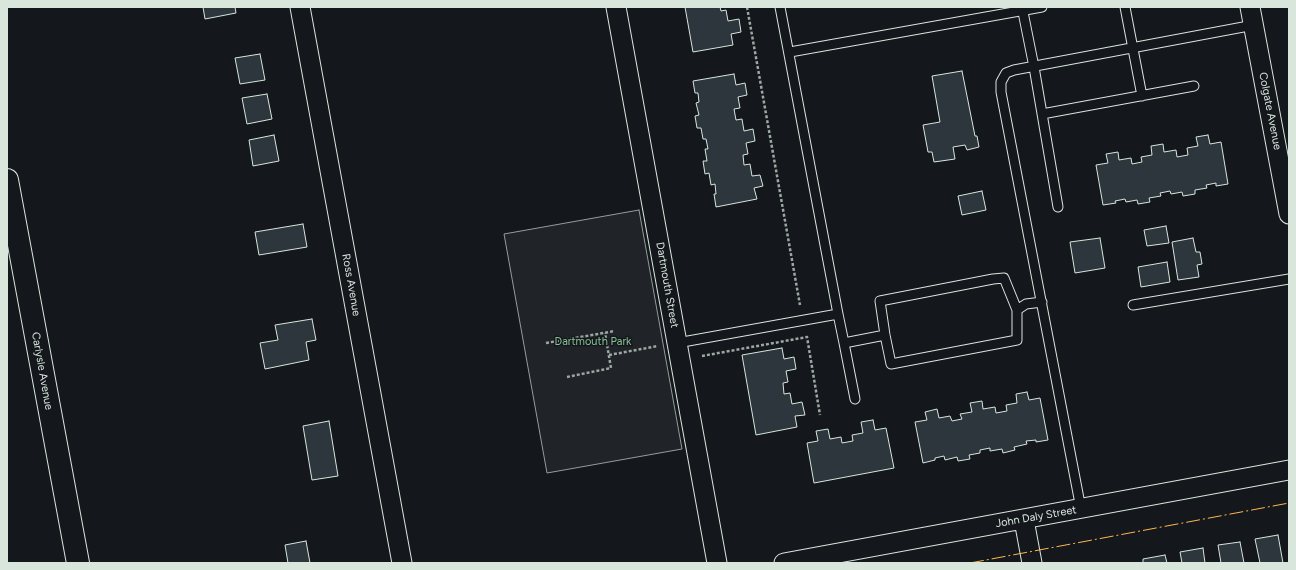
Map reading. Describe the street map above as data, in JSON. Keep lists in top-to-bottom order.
{
  "streets": {
    "street": [
      "Colgate Avenue",
      "Ross Avenue",
      "Dartmouth Street",
      "Carlysle Avenue",
      "John Daly Street"
    ]
  },
  "parks": ["Dartmouth Park"]
}
